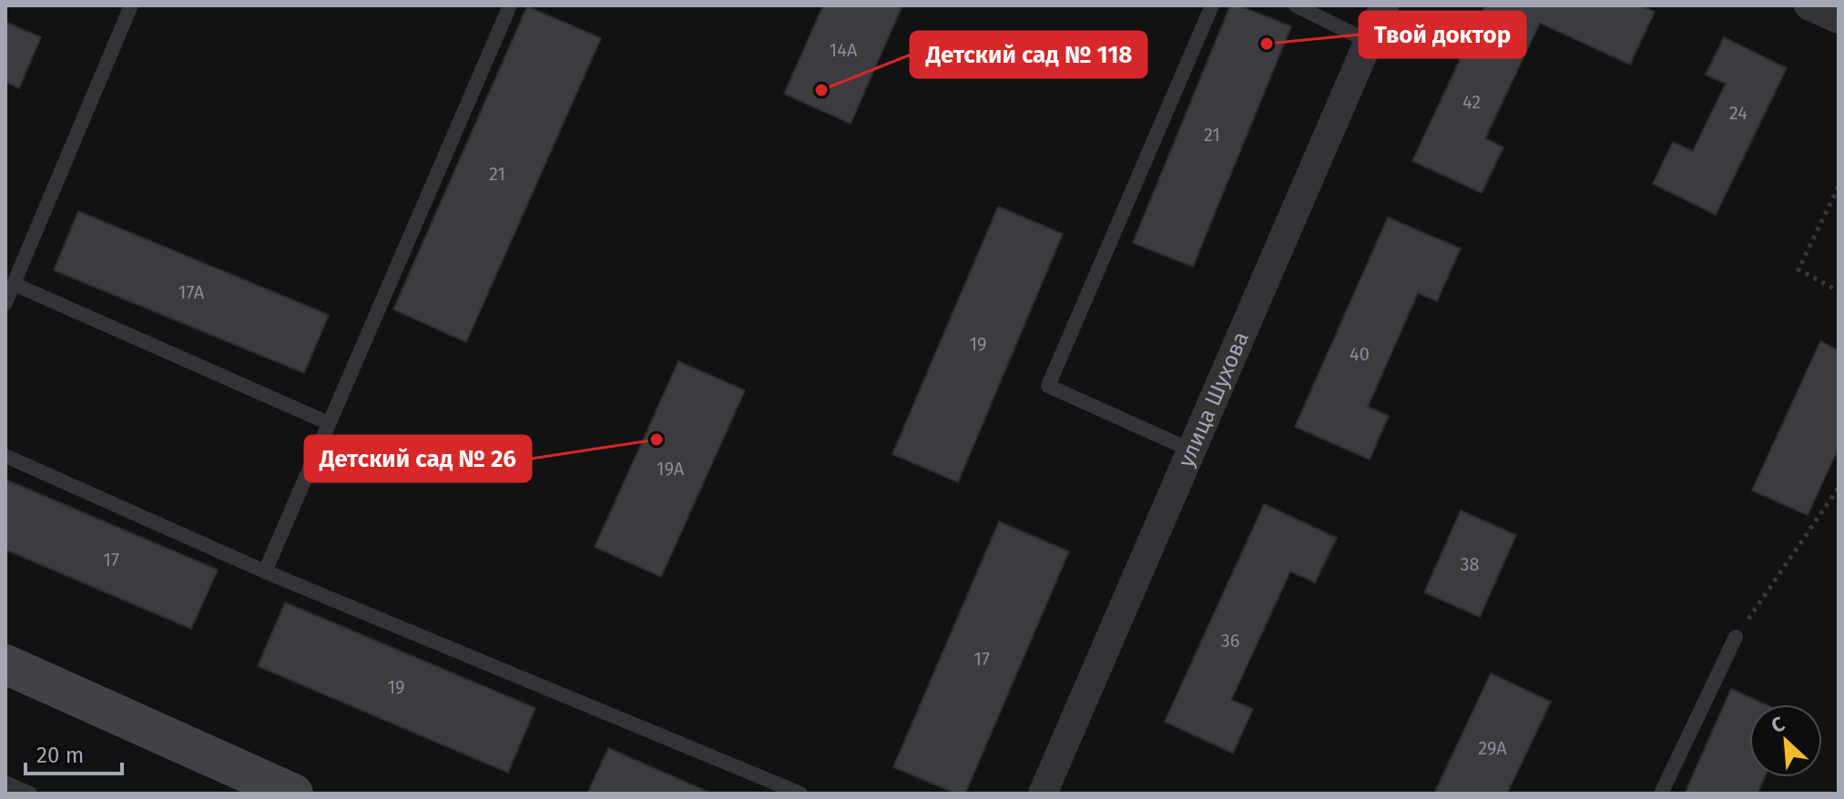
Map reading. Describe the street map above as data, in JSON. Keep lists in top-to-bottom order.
{
  "streets": {
    "street": ["улица Шухова"]
  },
  "places": ["Твой доктор", "Детский сад № 118", "Детский сад № 26"],
  "house_numbers": [
    "14А",
    "42",
    "24",
    "21",
    "21",
    "17А",
    "19",
    "40",
    "19А",
    "17",
    "38",
    "36",
    "17",
    "19",
    "29А"
  ],
  "scale_bar": "20 m",
  "north": "top left"
}
